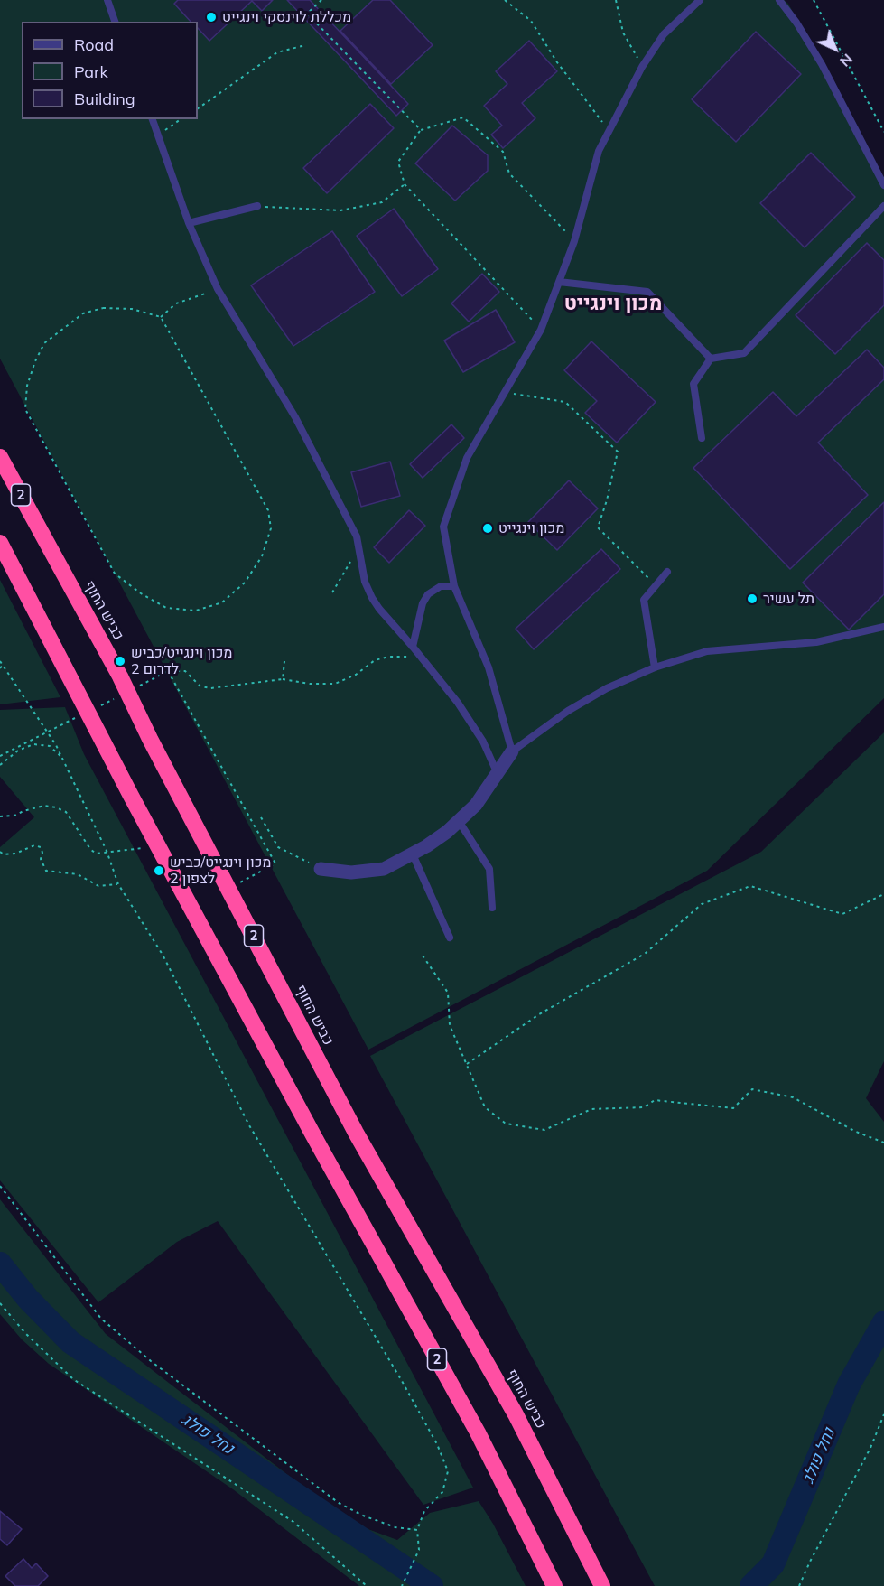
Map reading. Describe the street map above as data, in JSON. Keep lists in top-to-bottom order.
{
  "streets": {
    "highway": ["2", "כביש החוף"]
  },
  "districts": ["מכון וינגייט"],
  "water": ["נחל פולג"],
  "places": [
    "מכללת לוינסקי וינגייט",
    "מכון וינגייט",
    "תל עשיר",
    "מכון וינגייט/כביש 2 לדרום",
    "מכון וינגייט/כביש 2 לצפון"
  ],
  "legend": ["Road", "Park", "Building"],
  "north": "bottom right"
}
